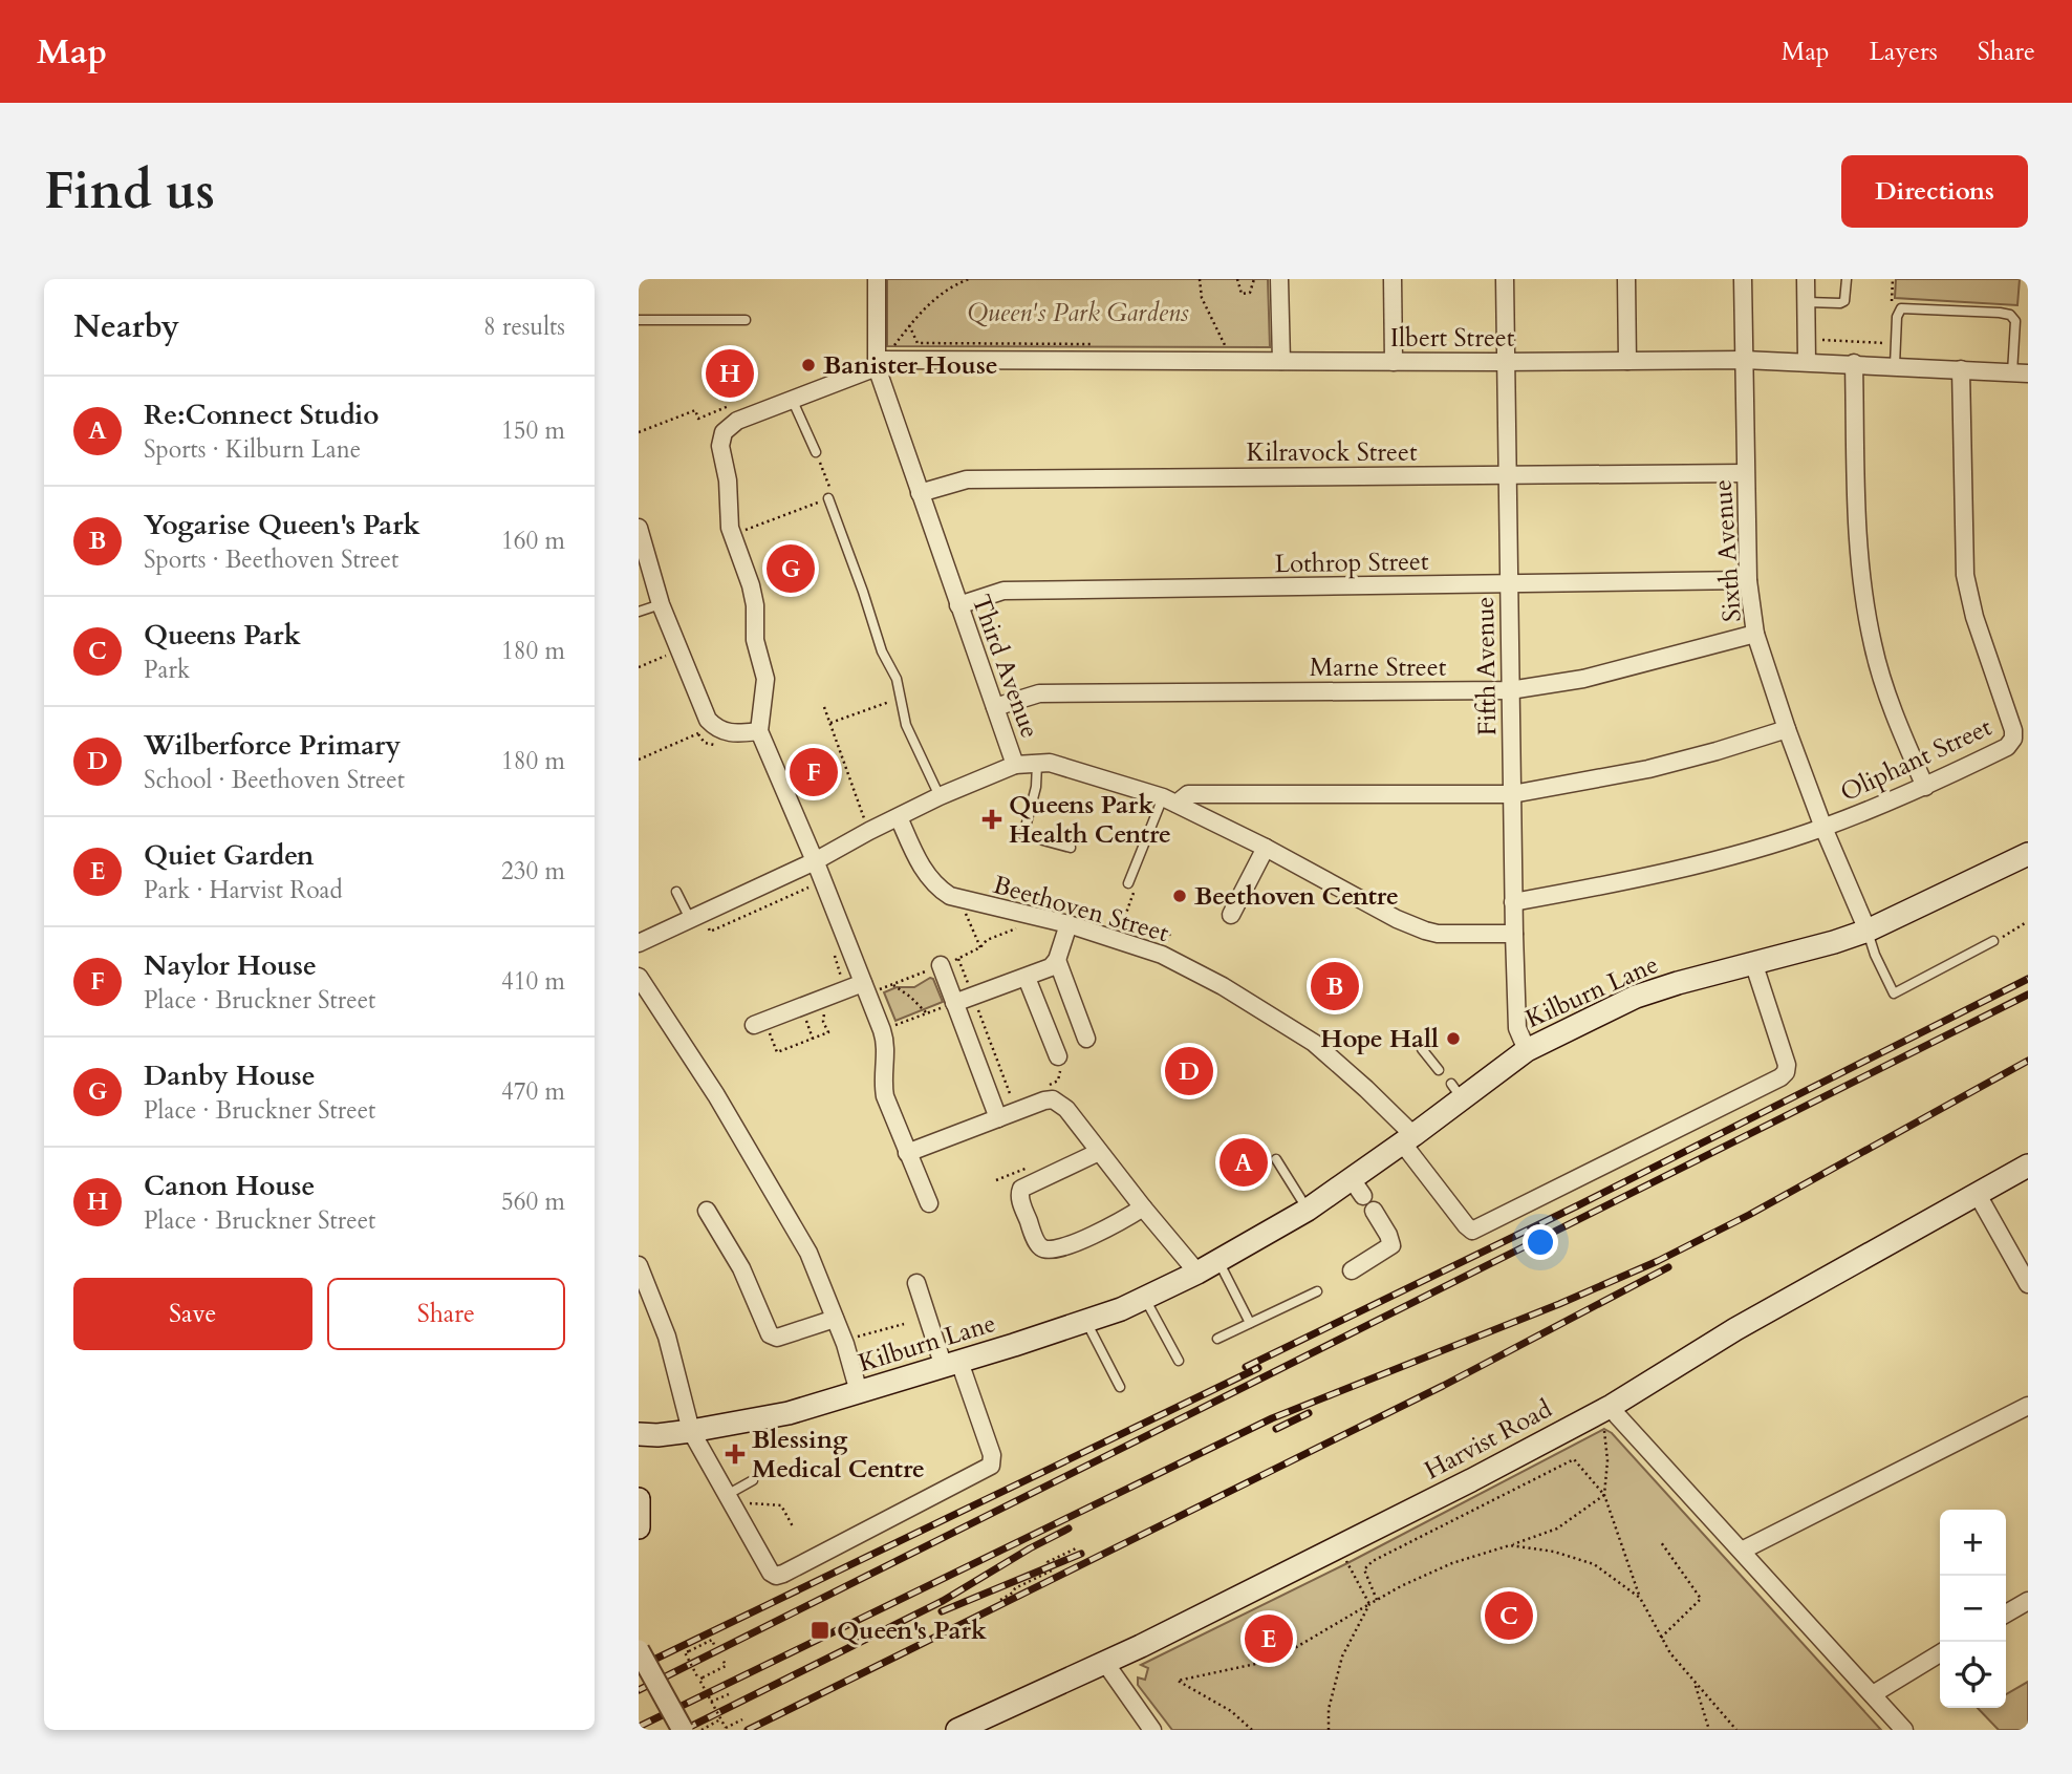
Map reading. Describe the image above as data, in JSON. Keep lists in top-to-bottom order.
{
  "streets": {
    "main road": ["Kilburn Lane", "Harvist Road"],
    "street": [
      "Ilbert Street",
      "Kilravock Street",
      "Sixth Avenue",
      "Lothrop Street",
      "Third Avenue",
      "Fifth Avenue",
      "Marne Street",
      "Oliphant Street",
      "Beethoven Street"
    ]
  },
  "crossings": [
    ["Ilbert Street", "Sixth Avenue"],
    ["Ilbert Street", "Third Avenue"],
    ["Ilbert Street", "Fifth Avenue"],
    ["Ilbert Street", "Oliphant Street"],
    ["Kilravock Street", "Sixth Avenue"],
    ["Kilravock Street", "Third Avenue"],
    ["Kilravock Street", "Fifth Avenue"],
    ["Sixth Avenue", "Lothrop Street"],
    ["Sixth Avenue", "Marne Street"],
    ["Sixth Avenue", "Oliphant Street"],
    ["Sixth Avenue", "Kilburn Lane"],
    ["Lothrop Street", "Third Avenue"],
    ["Lothrop Street", "Fifth Avenue"],
    ["Third Avenue", "Fifth Avenue"],
    ["Third Avenue", "Marne Street"],
    ["Fifth Avenue", "Marne Street"],
    ["Fifth Avenue", "Oliphant Street"],
    ["Fifth Avenue", "Kilburn Lane"],
    ["Beethoven Street", "Kilburn Lane"]
  ],
  "parks": ["Queen's Park Gardens"],
  "places": {
    "other": ["Banister House", "Beethoven Centre", "Hope Hall"],
    "health": ["Queens Park Health Centre", "Blessing Medical Centre"],
    "transit": ["Queen's Park"]
  },
  "page": {
    "header": "Map",
    "nav": ["Map", "Layers", "Share"],
    "buttons": [
      "Directions",
      ["Save", "Share"]
    ],
    "title": "Find us",
    "heading": ["Nearby", "8 results"],
    "pins": [
      "H",
      "G",
      "F",
      "B",
      "D",
      "A",
      "C",
      "E"
    ],
    "list": [
      {
        "mark": "A",
        "name": "Re:Connect Studio",
        "note": "Sports · Kilburn Lane",
        "value": "150 m"
      },
      {
        "mark": "B",
        "name": "Yogarise Queen's Park",
        "note": "Sports · Beethoven Street",
        "value": "160 m"
      },
      {
        "mark": "C",
        "name": "Queens Park",
        "note": "Park",
        "value": "180 m"
      },
      {
        "mark": "D",
        "name": "Wilberforce Primary",
        "note": "School · Beethoven Street",
        "value": "180 m"
      },
      {
        "mark": "E",
        "name": "Quiet Garden",
        "note": "Park · Harvist Road",
        "value": "230 m"
      },
      {
        "mark": "F",
        "name": "Naylor House",
        "note": "Place · Bruckner Street",
        "value": "410 m"
      },
      {
        "mark": "G",
        "name": "Danby House",
        "note": "Place · Bruckner Street",
        "value": "470 m"
      },
      {
        "mark": "H",
        "name": "Canon House",
        "note": "Place · Bruckner Street",
        "value": "560 m"
      }
    ],
    "map_buttons": ["+", "−"]
  }
}
